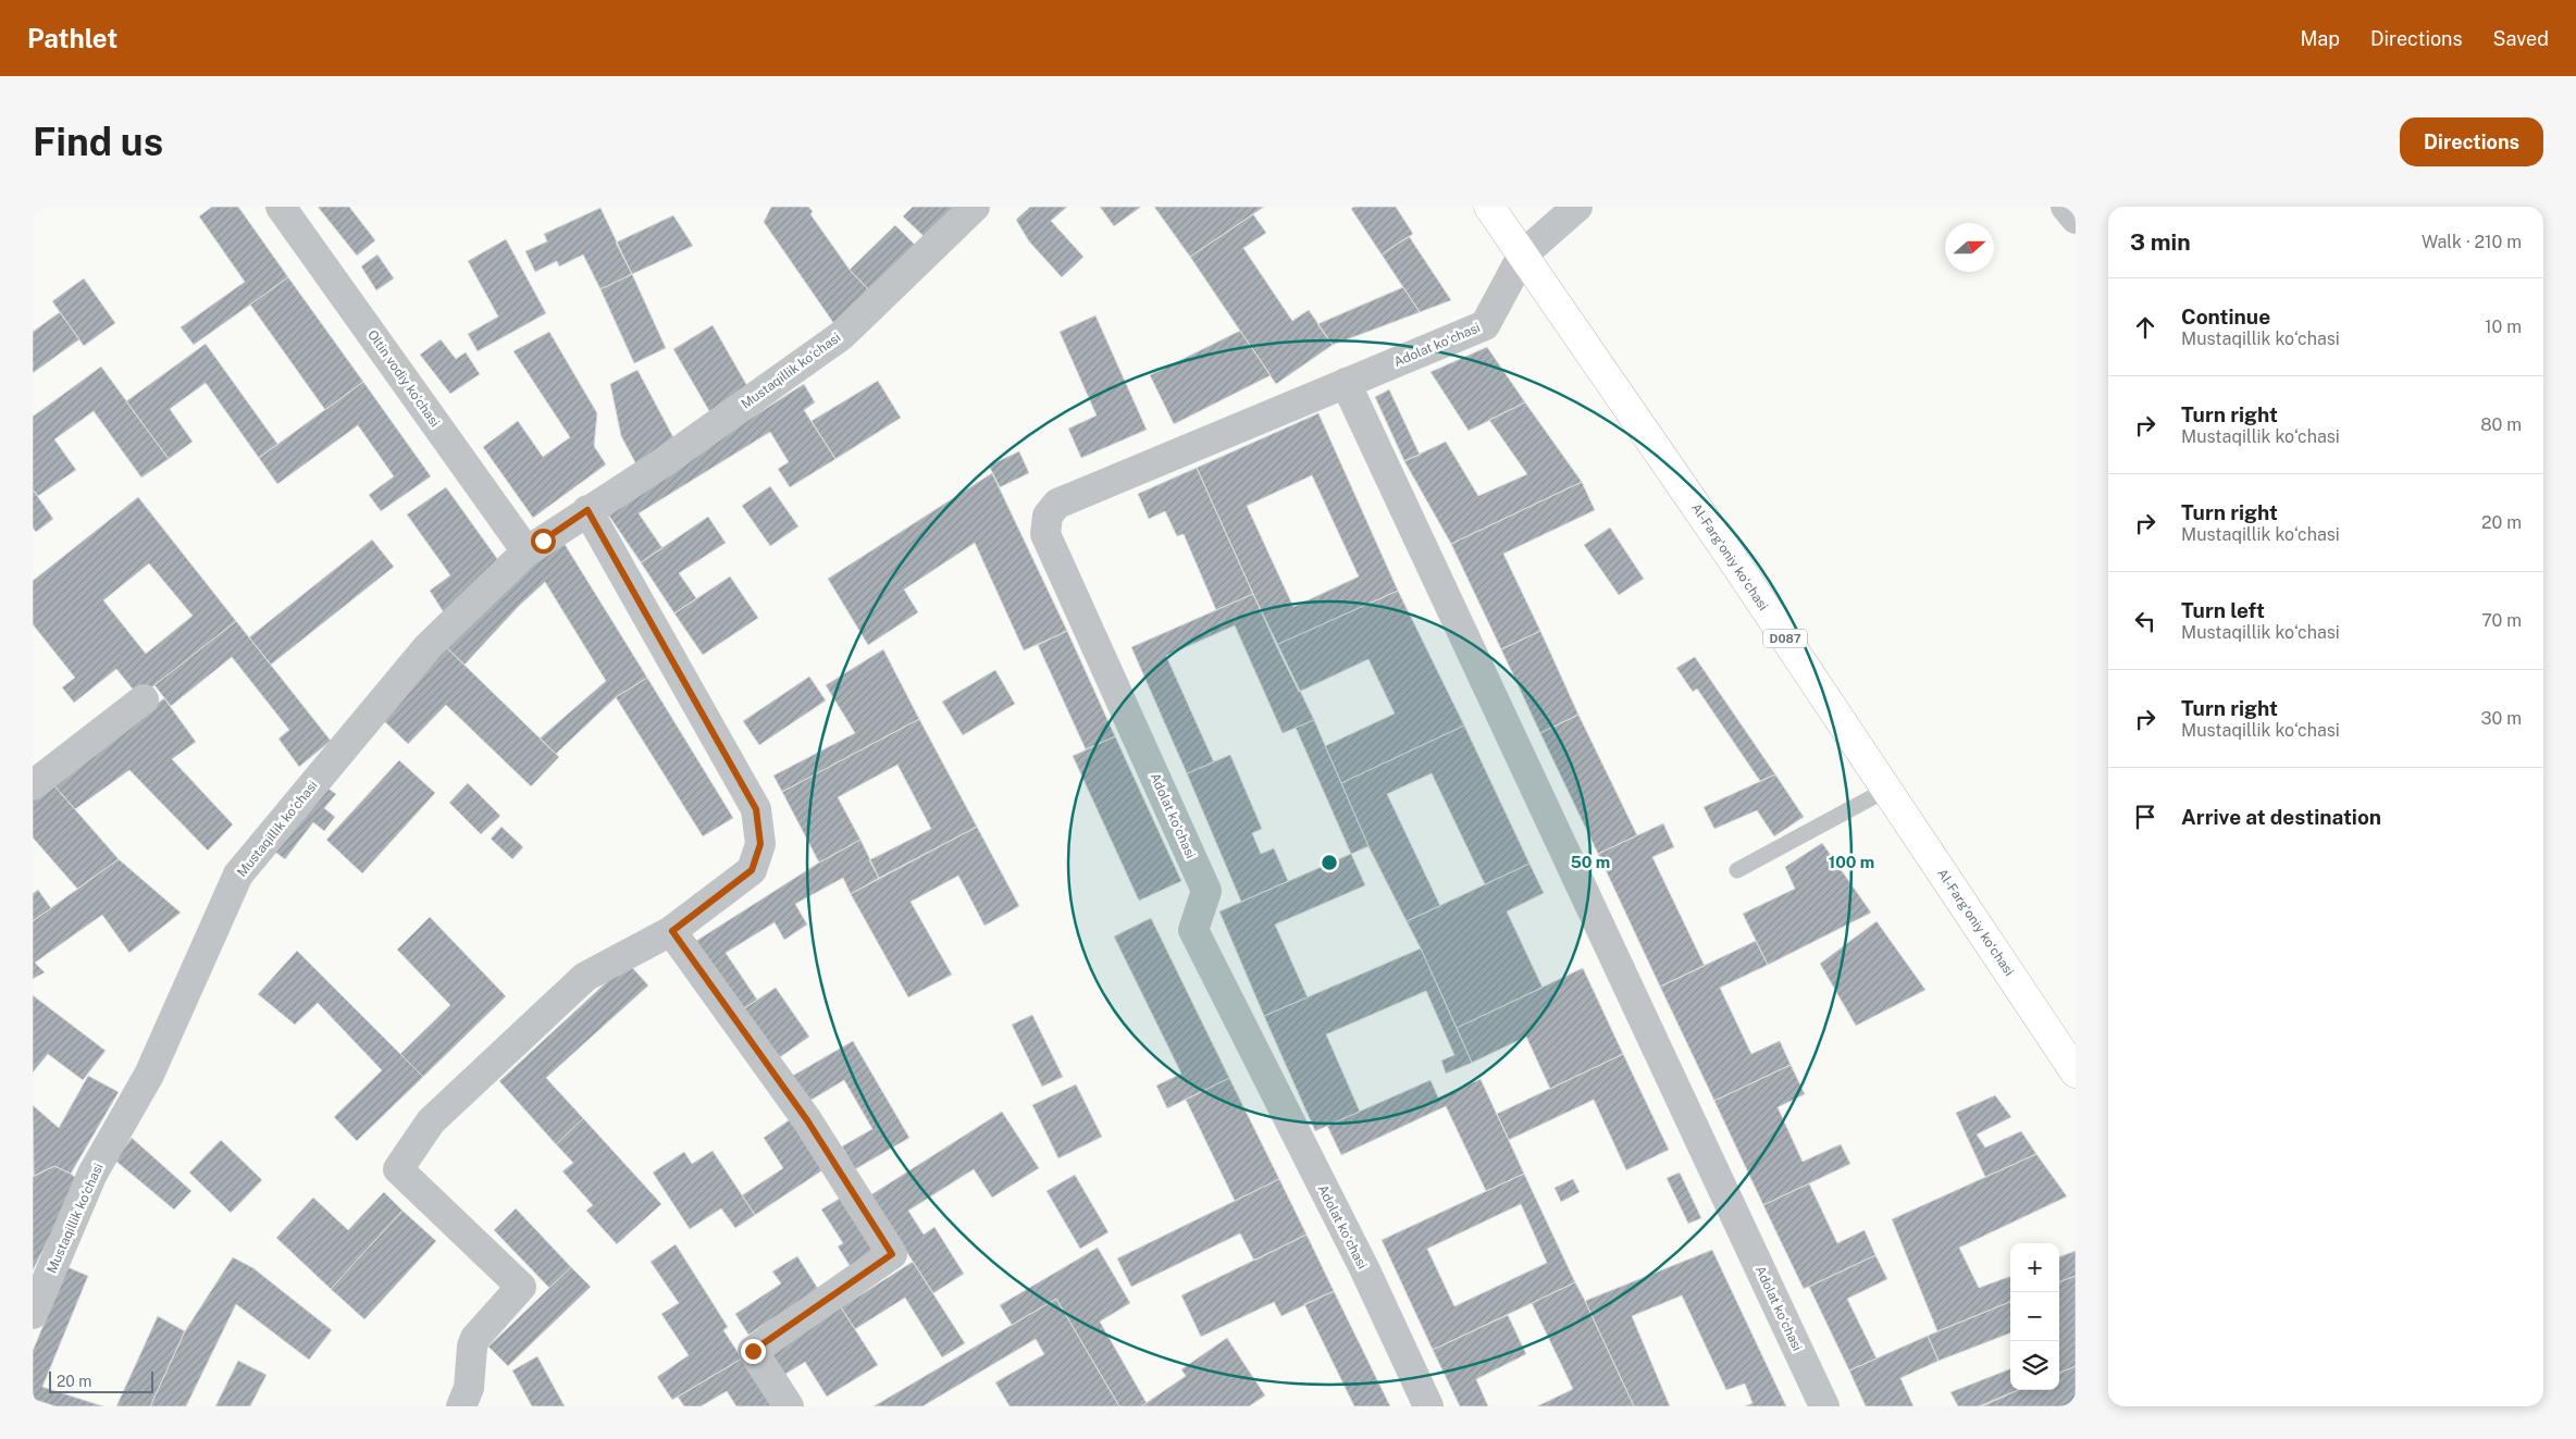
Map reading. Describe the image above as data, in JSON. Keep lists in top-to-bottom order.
{
  "streets": {
    "main road": ["Al-Fargʻoniy koʻchasi", "D087"],
    "street": ["Adolat koʻchasi", "Mustaqillik ko‘chasi", "Oltin vodiy ko'chasi"]
  },
  "crossings": [
    ["Adolat koʻchasi", "Al-Fargʻoniy koʻchasi"],
    ["Mustaqillik ko‘chasi", "Oltin vodiy ko'chasi"]
  ],
  "scale_bar": "20 m",
  "north": "right",
  "page": {
    "header": "Pathlet",
    "nav": ["Map", "Directions", "Saved"],
    "buttons": "Directions",
    "title": "Find us",
    "heading": ["3 min", "Walk · 210 m"],
    "list": [
      ["Continue", "Mustaqillik ko‘chasi", "10 m"],
      ["Turn right", "Mustaqillik ko‘chasi", "80 m"],
      ["Turn right", "Mustaqillik ko‘chasi", "20 m"],
      ["Turn left", "Mustaqillik ko‘chasi", "70 m"],
      ["Turn right", "Mustaqillik ko‘chasi", "30 m"],
      "Arrive at destination"
    ],
    "map_buttons": ["+", "−"],
    "scale": "20 m"
  },
  "rings": ["50 m", "100 m"]
}
